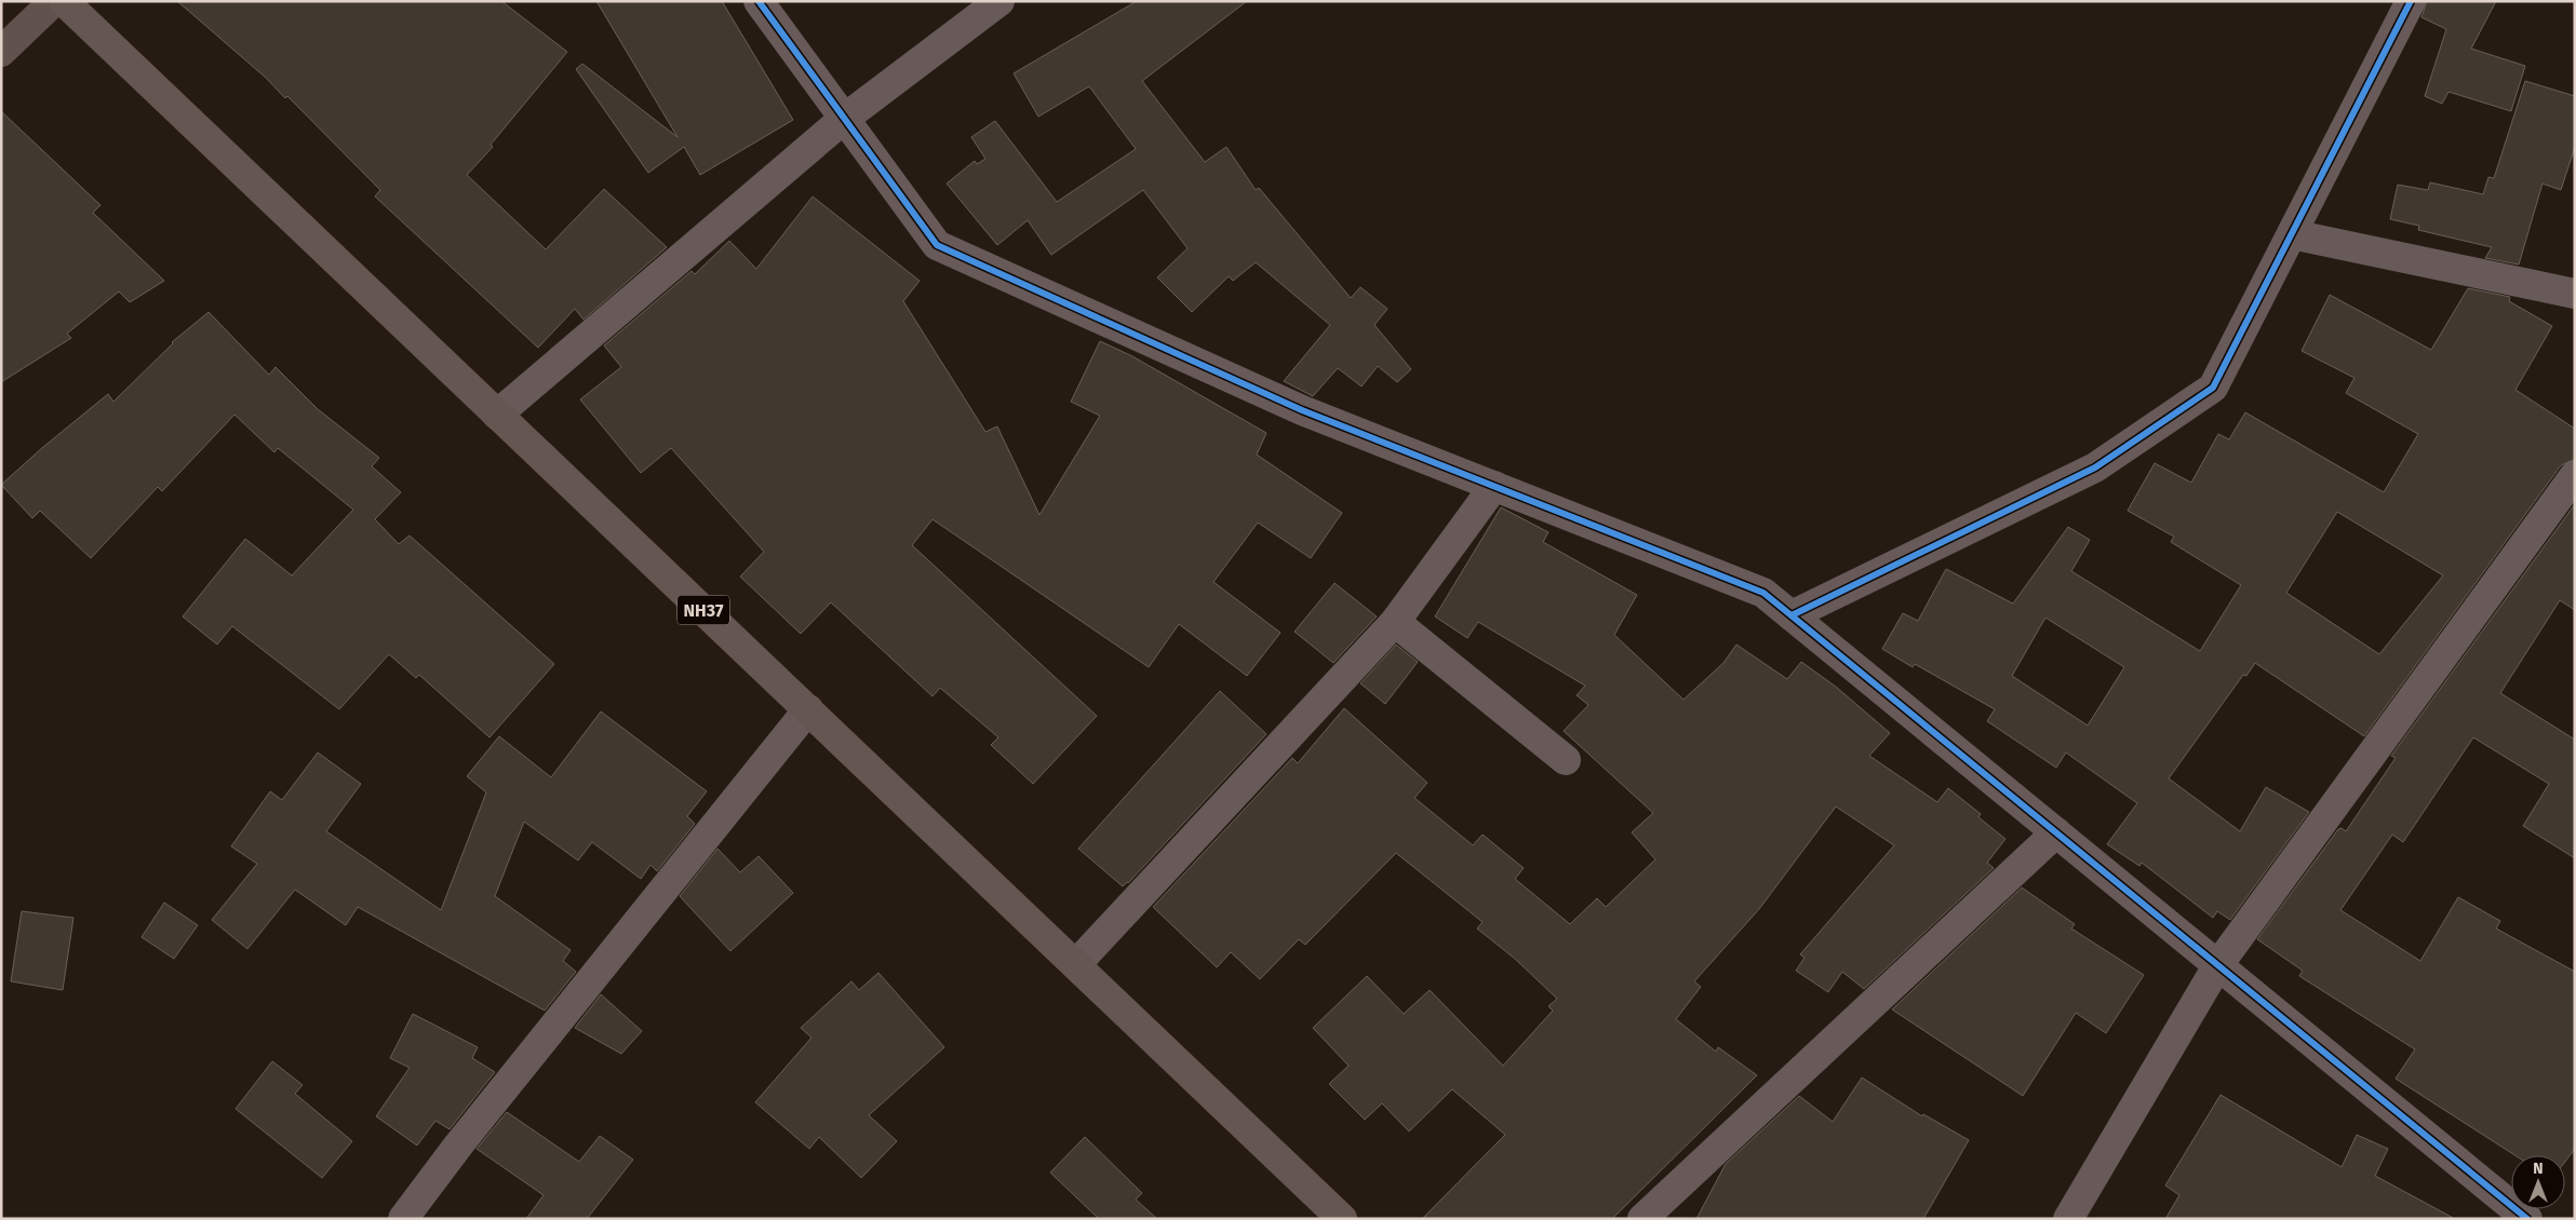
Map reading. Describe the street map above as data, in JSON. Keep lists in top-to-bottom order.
{
  "streets": {
    "highway": ["NH37"]
  },
  "north": "top"
}
